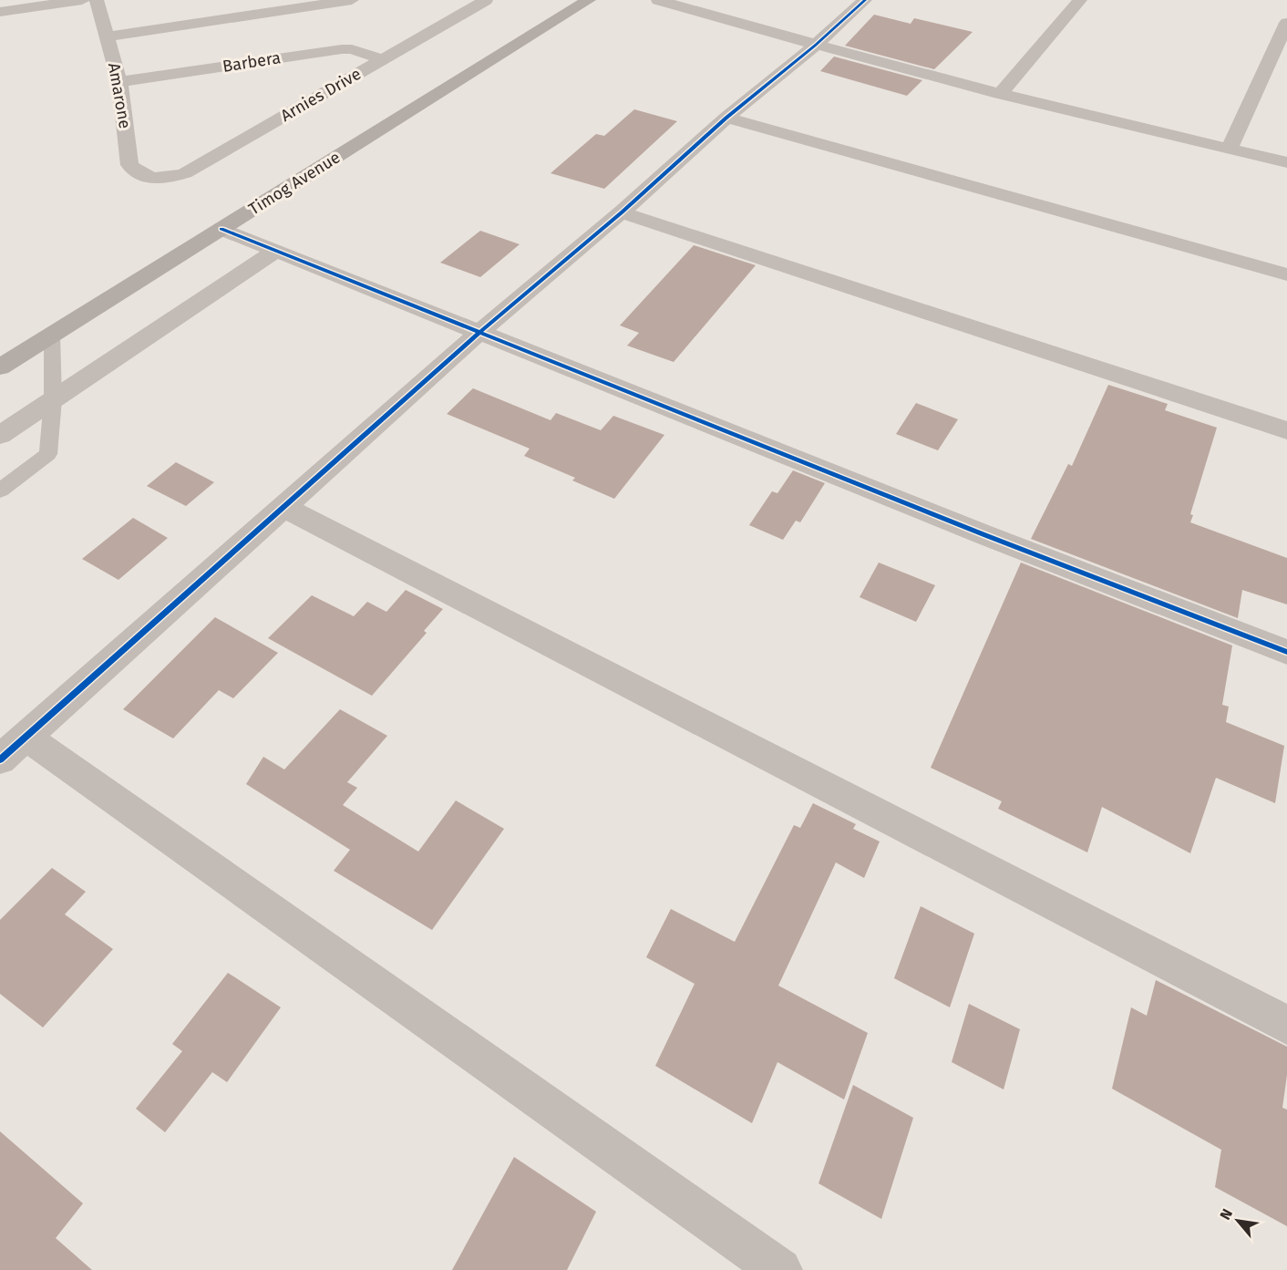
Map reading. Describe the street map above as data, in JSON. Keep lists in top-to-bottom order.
{
  "streets": {
    "main road": ["Timog Avenue"],
    "street": ["Barbera", "Arnies Drive", "Amarone"]
  },
  "crossings": [
    ["Barbera", "Arnies Drive"],
    ["Barbera", "Amarone"],
    ["Arnies Drive", "Amarone"]
  ],
  "north": "top left"
}
